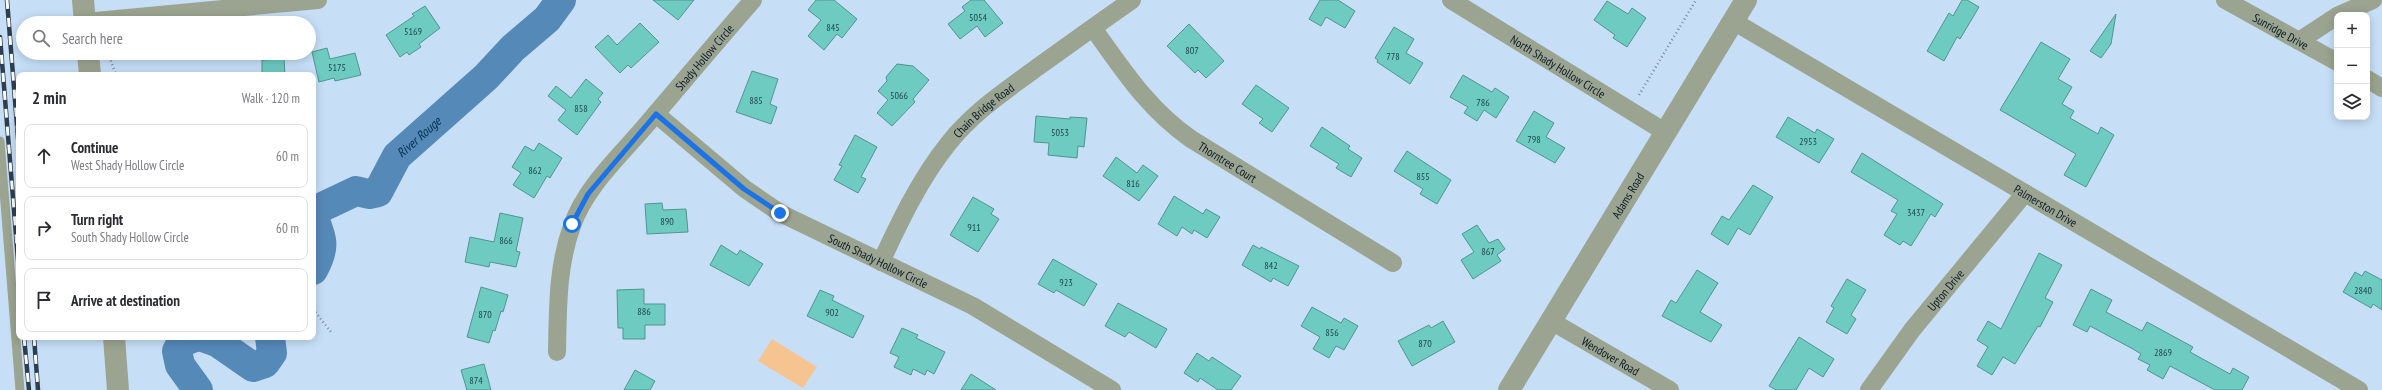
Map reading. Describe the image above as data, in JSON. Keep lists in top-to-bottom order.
{
  "streets": {
    "street": [
      "Sunridge Drive",
      "Shady Hollow Circle",
      "North Shady Hollow Circle",
      "Chain Bridge Road",
      "Thorntree Court",
      "Adams Road",
      "Palmerston Drive",
      "South Shady Hollow Circle",
      "Upton Drive",
      "Wendover Road"
    ]
  },
  "crossings": [
    ["Shady Hollow Circle", "South Shady Hollow Circle"],
    ["North Shady Hollow Circle", "Adams Road"],
    ["Chain Bridge Road", "Thorntree Court"],
    ["Chain Bridge Road", "South Shady Hollow Circle"],
    ["Adams Road", "Palmerston Drive"],
    ["Adams Road", "Wendover Road"],
    ["Palmerston Drive", "Upton Drive"]
  ],
  "water": ["River Rouge"],
  "house_numbers": [
    "5054",
    "845",
    "5169",
    "807",
    "778",
    "5175",
    "5066",
    "885",
    "786",
    "858",
    "5053",
    "798",
    "2953",
    "862",
    "855",
    "816",
    "3437",
    "890",
    "911",
    "866",
    "867",
    "842",
    "923",
    "2840",
    "886",
    "902",
    "870",
    "856",
    "870",
    "2869",
    "874"
  ],
  "page": {
    "map_buttons": ["+", "−"],
    "search": "Search here",
    "heading": ["2 min", "Walk · 120 m"],
    "list": [
      ["Continue", "West Shady Hollow Circle", "60 m"],
      ["Turn right", "South Shady Hollow Circle", "60 m"],
      "Arrive at destination"
    ]
  }
}
